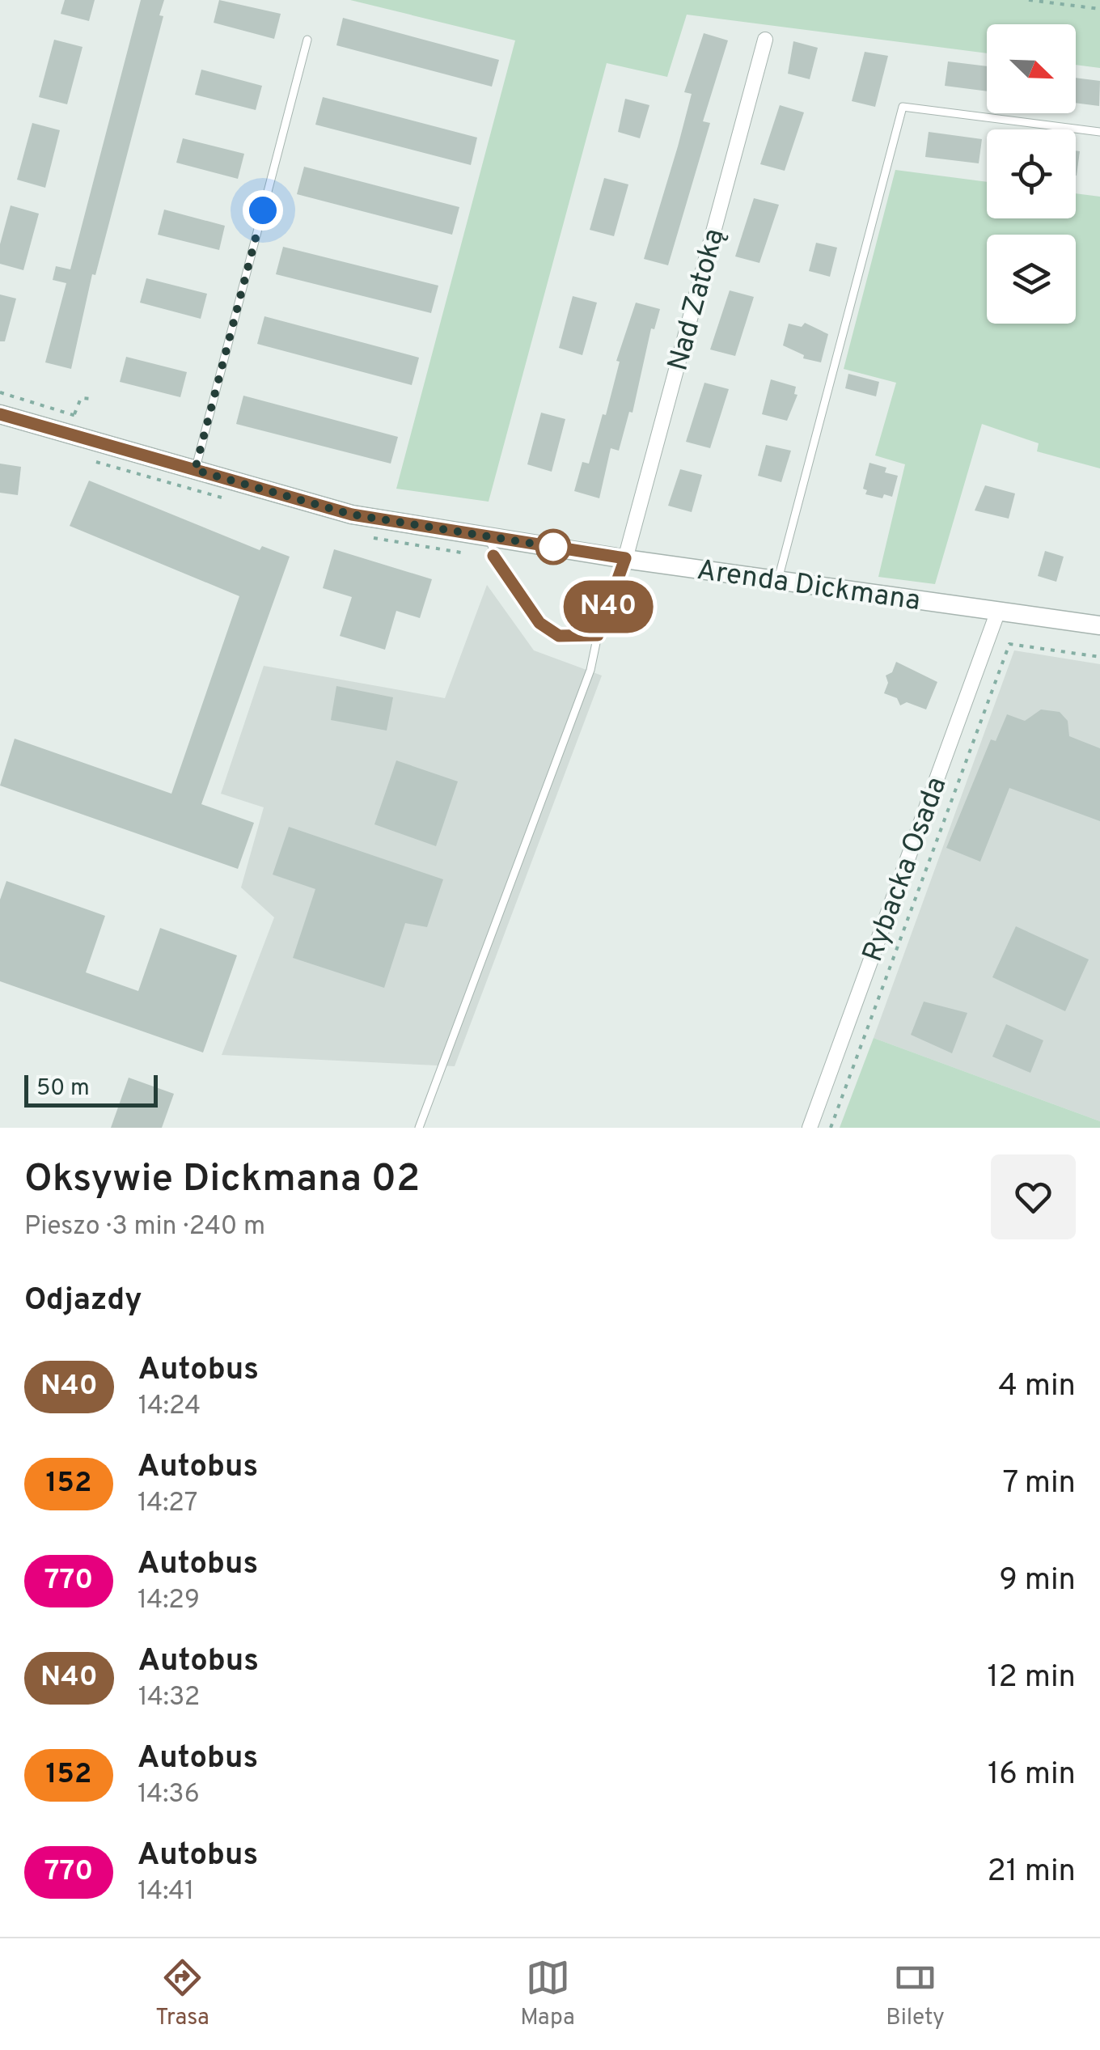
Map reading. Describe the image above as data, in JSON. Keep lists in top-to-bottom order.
{
  "streets": {
    "street": ["Nad Zatoką", "Arenda Dickmana", "Rybacka Osada"]
  },
  "crossings": [
    ["Nad Zatoką", "Arenda Dickmana"],
    ["Arenda Dickmana", "Rybacka Osada"]
  ],
  "lines": ["bus line N40"],
  "scale_bar": "50 m",
  "north": "bottom right",
  "page": {
    "on_map": "N40",
    "scale": "50 m",
    "heading": [
      ["Oksywie Dickmana 02", "Pieszo · 3 min · 240 m"],
      "Odjazdy"
    ],
    "list": [
      {
        "mark": "N40",
        "name": "Autobus",
        "note": "14:24",
        "value": "4 min"
      },
      {
        "mark": "152",
        "name": "Autobus",
        "note": "14:27",
        "value": "7 min"
      },
      {
        "mark": "770",
        "name": "Autobus",
        "note": "14:29",
        "value": "9 min"
      },
      {
        "mark": "N40",
        "name": "Autobus",
        "note": "14:32",
        "value": "12 min"
      },
      {
        "mark": "152",
        "name": "Autobus",
        "note": "14:36",
        "value": "16 min"
      },
      {
        "mark": "770",
        "name": "Autobus",
        "note": "14:41",
        "value": "21 min"
      }
    ],
    "tabs": ["Trasa", "Mapa", "Bilety"]
  }
}
